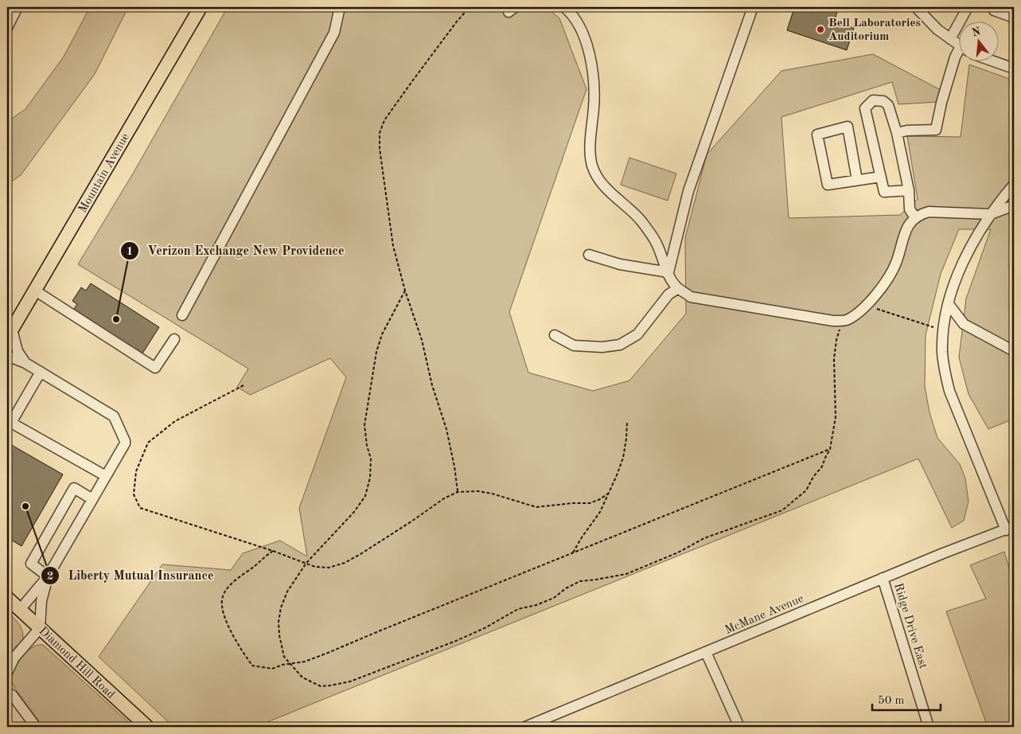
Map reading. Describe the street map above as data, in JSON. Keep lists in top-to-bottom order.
{
  "streets": {
    "main road": ["Mountain Avenue", "Diamond Hill Road"],
    "street": ["McMane Avenue", "Ridge Drive East"]
  },
  "crossings": [
    ["McMane Avenue", "Ridge Drive East"]
  ],
  "places": ["Bell Laboratories Auditorium", "Verizon Exchange New Providence", "Liberty Mutual Insurance"],
  "scale_bar": "50 m",
  "north": "top"
}
